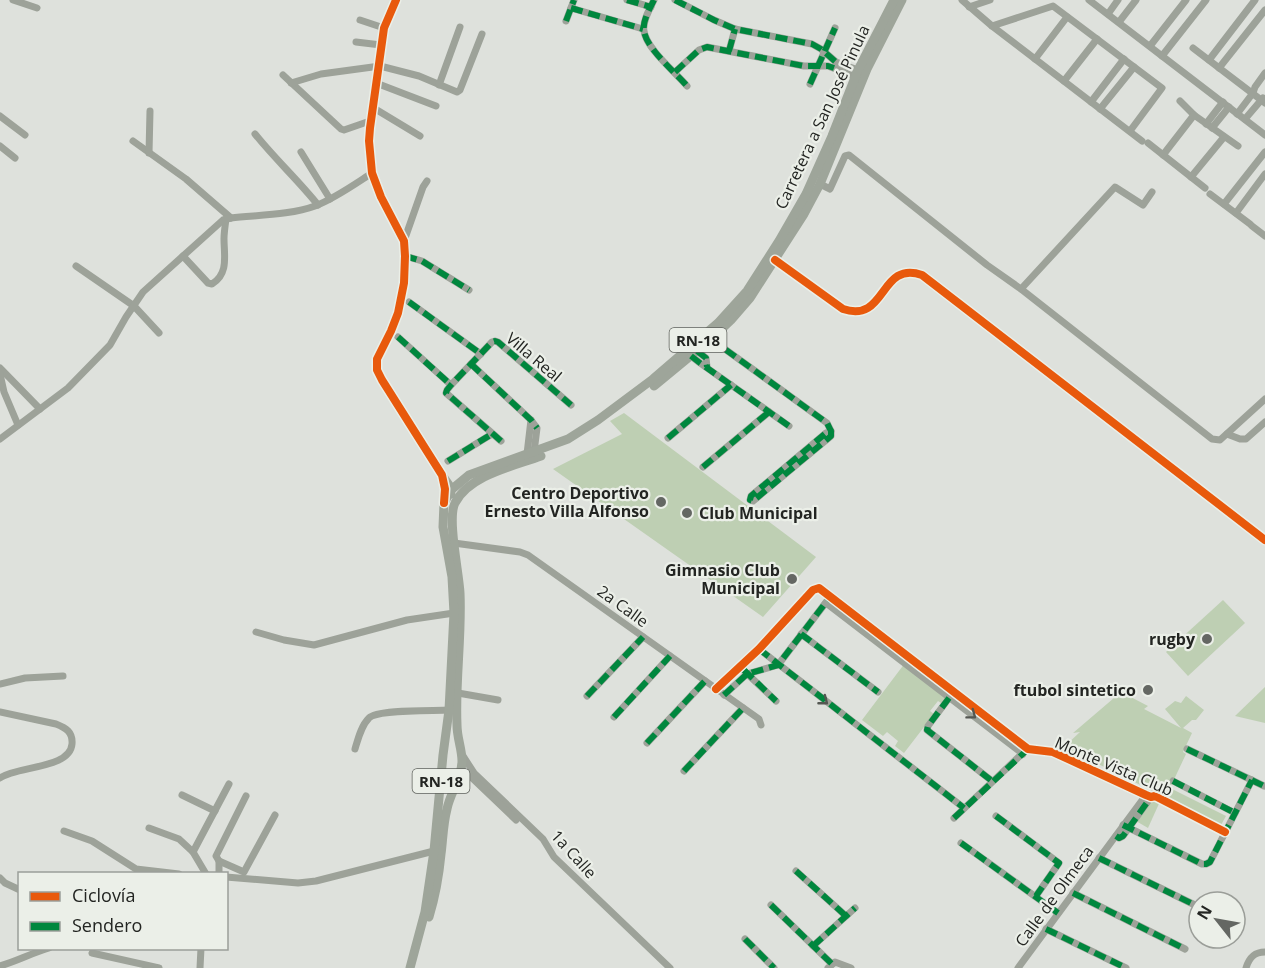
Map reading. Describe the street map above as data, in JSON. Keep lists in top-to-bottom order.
{
  "streets": {
    "main road": ["Carretera a San José Pinula", "RN-18"],
    "street": [
      "Villa Real",
      "2a Calle",
      "Monte Vista Club",
      "1a Calle",
      "Calle de Olmeca"
    ]
  },
  "crossings": [
    ["Carretera a San José Pinula", "2a Calle"],
    ["Carretera a San José Pinula", "1a Calle"],
    ["Monte Vista Club", "Calle de Olmeca"]
  ],
  "places": [
    "Centro Deportivo Ernesto Villa Alfonso",
    "Club Municipal",
    "Gimnasio Club Municipal",
    "rugby",
    "ftubol sintetico"
  ],
  "legend": ["Ciclovía", "Sendero"],
  "north": "top left"
}
